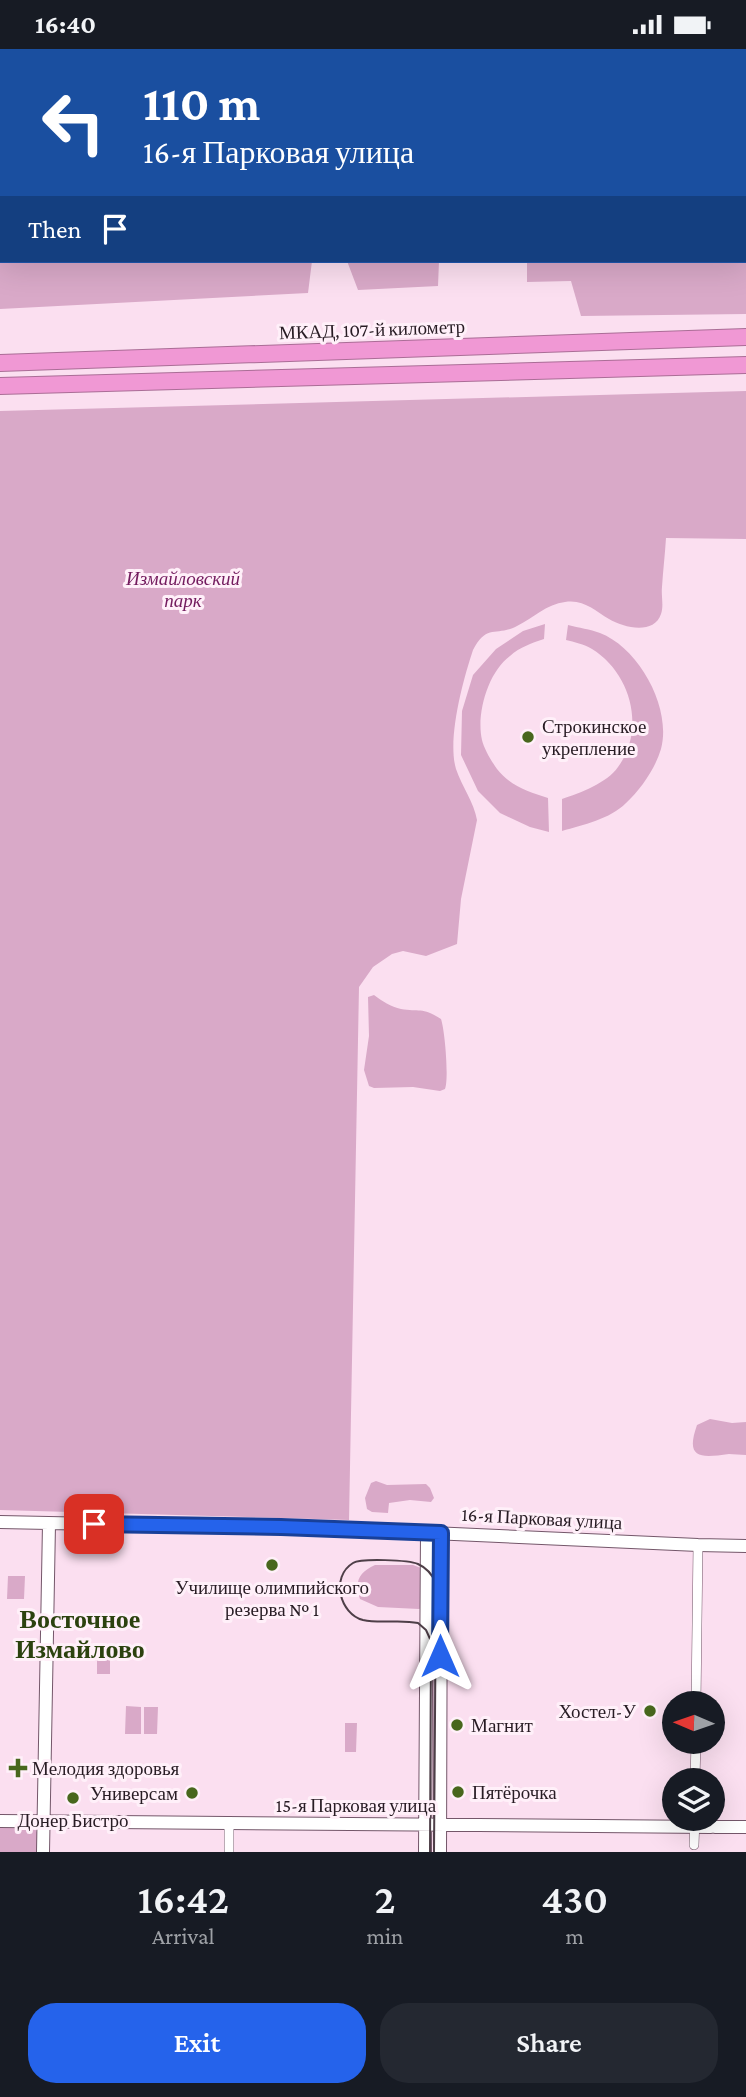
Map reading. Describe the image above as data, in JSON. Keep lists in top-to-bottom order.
{
  "streets": {
    "highway": ["МКАД, 107-й километр"],
    "main road": ["16-я Парковая улица", "15-я Парковая улица"]
  },
  "districts": ["Восточное Измайлово"],
  "parks": ["Измайловский парк"],
  "places": {
    "other": [
      "Строкинское укрепление",
      "Училище олимпийского резерва № 1",
      "Хостел-У",
      "Магнит",
      "Пятёрочка",
      "Универсам",
      "Донер Бистро"
    ],
    "health": ["Мелодия здоровья"]
  },
  "north": "left",
  "page": {
    "status": "16:40",
    "turn": ["110 m", "16-я Парковая улица"],
    "then": "Then",
    "eta": [
      "16:42",
      "Arrival",
      "2",
      "min",
      "430",
      "m"
    ],
    "buttons": ["Exit", "Share"]
  }
}
